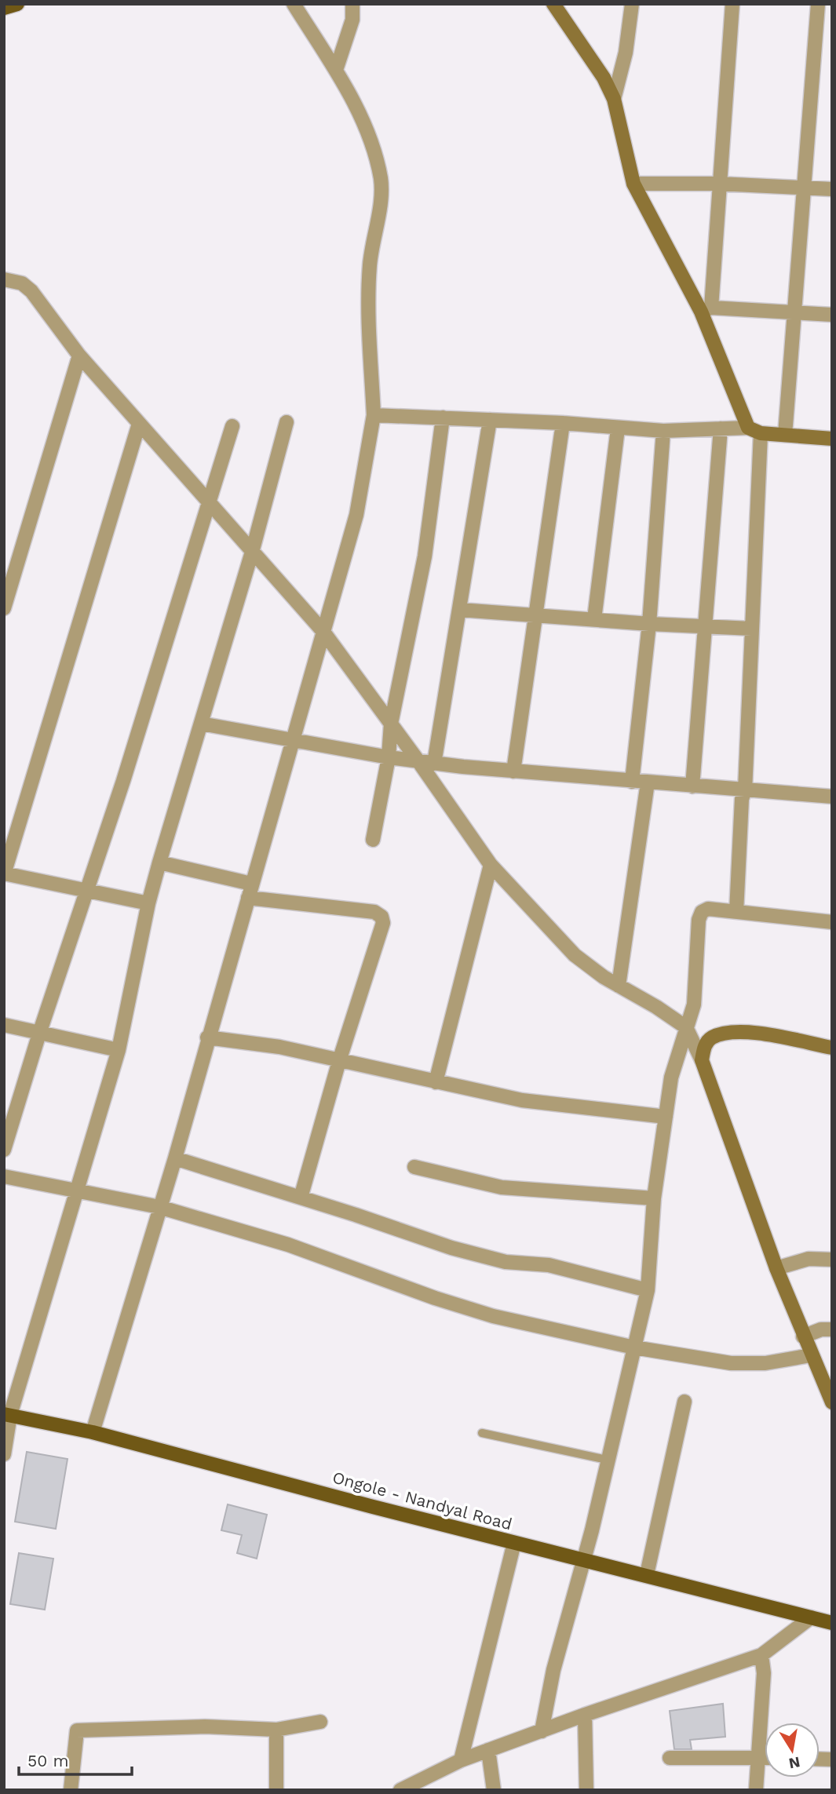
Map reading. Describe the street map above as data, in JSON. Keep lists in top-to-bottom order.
{
  "streets": {
    "main road": ["Ongole - Nandyal Road"]
  },
  "scale_bar": "50 m",
  "north": "bottom"
}
